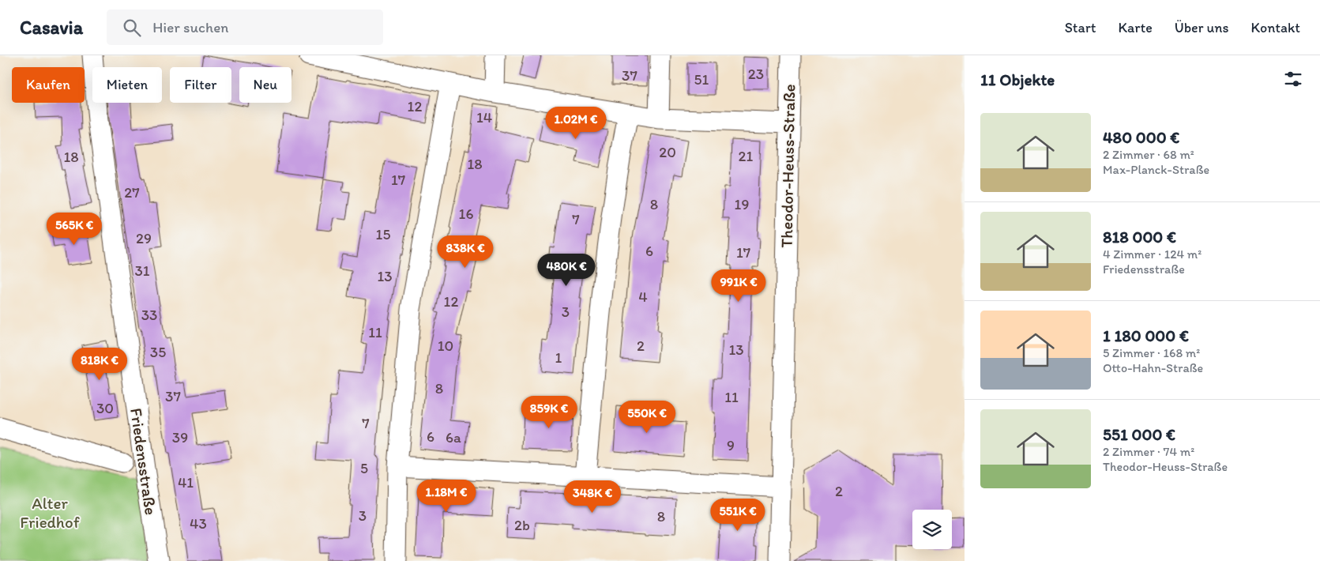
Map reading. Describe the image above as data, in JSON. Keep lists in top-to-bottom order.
{
  "streets": {
    "street": ["Theodor-Heuss-Straße", "Friedensstraße"]
  },
  "parks": ["Alter Friedhof"],
  "house_numbers": [
    "23",
    "37",
    "51",
    "12",
    "14",
    "20",
    "21",
    "18",
    "18",
    "17",
    "27",
    "8",
    "19",
    "16",
    "7",
    "15",
    "29",
    "6",
    "17",
    "31",
    "13",
    "4",
    "12",
    "3",
    "33",
    "11",
    "10",
    "2",
    "13",
    "35",
    "1",
    "8",
    "37",
    "11",
    "30",
    "7",
    "6",
    "39",
    "6a",
    "9",
    "5",
    "41",
    "2",
    "3",
    "8",
    "43",
    "2b"
  ],
  "page": {
    "header": "Casavia",
    "search": "Hier suchen",
    "nav": [
      "Start",
      "Karte",
      "Über uns",
      "Kontakt"
    ],
    "heading": "11 Objekte",
    "chip": [
      "Kaufen",
      "Mieten",
      "Filter",
      "Neu"
    ],
    "list": [
      {
        "name": "480 000 €",
        "note": "2 Zimmer · 68 m² · Max-Planck-Straße"
      },
      {
        "name": "818 000 €",
        "note": "4 Zimmer · 124 m² · Friedensstraße"
      },
      {
        "name": "1 180 000 €",
        "note": "5 Zimmer · 168 m² · Otto-Hahn-Straße"
      },
      {
        "name": "551 000 €",
        "note": "2 Zimmer · 74 m² · Theodor-Heuss-Straße"
      }
    ],
    "price": [
      "1.02M €",
      "565K €",
      "838K €",
      "480K €",
      "991K €",
      "818K €",
      "859K €",
      "550K €",
      "1.18M €",
      "348K €",
      "551K €"
    ]
  }
}
